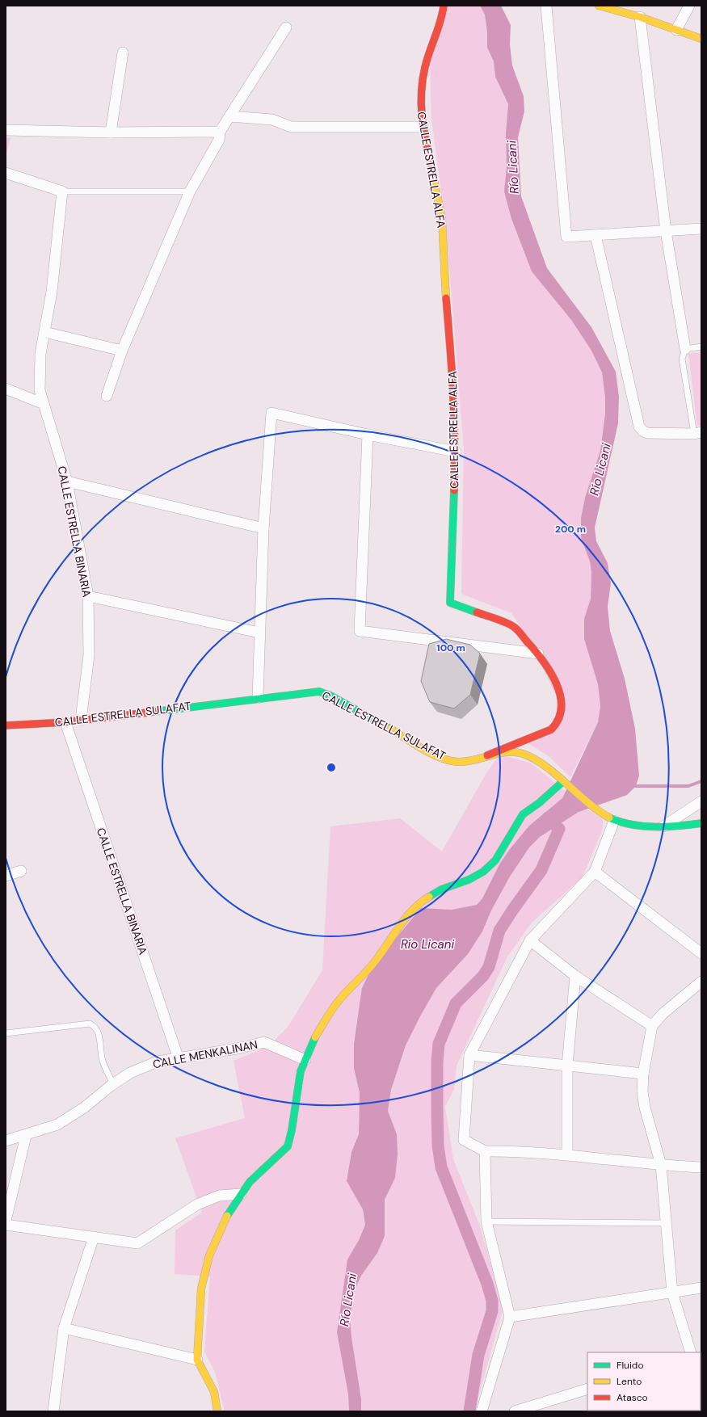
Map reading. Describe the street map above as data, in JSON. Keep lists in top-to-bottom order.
{
  "streets": {
    "street": [
      "CALLE ESTRELLA ALFA",
      "CALLE ESTRELLA BINARIA",
      "CALLE ESTRELLA SULAFAT",
      "CALLE MENKALINAN"
    ]
  },
  "crossings": [
    ["CALLE ESTRELLA ALFA", "CALLE ESTRELLA SULAFAT"],
    ["CALLE ESTRELLA BINARIA", "CALLE ESTRELLA SULAFAT"],
    ["CALLE ESTRELLA BINARIA", "CALLE MENKALINAN"]
  ],
  "water": ["Río Licani"],
  "legend": ["Fluido", "Lento", "Atasco"],
  "rings": ["200 m", "100 m"]
}
